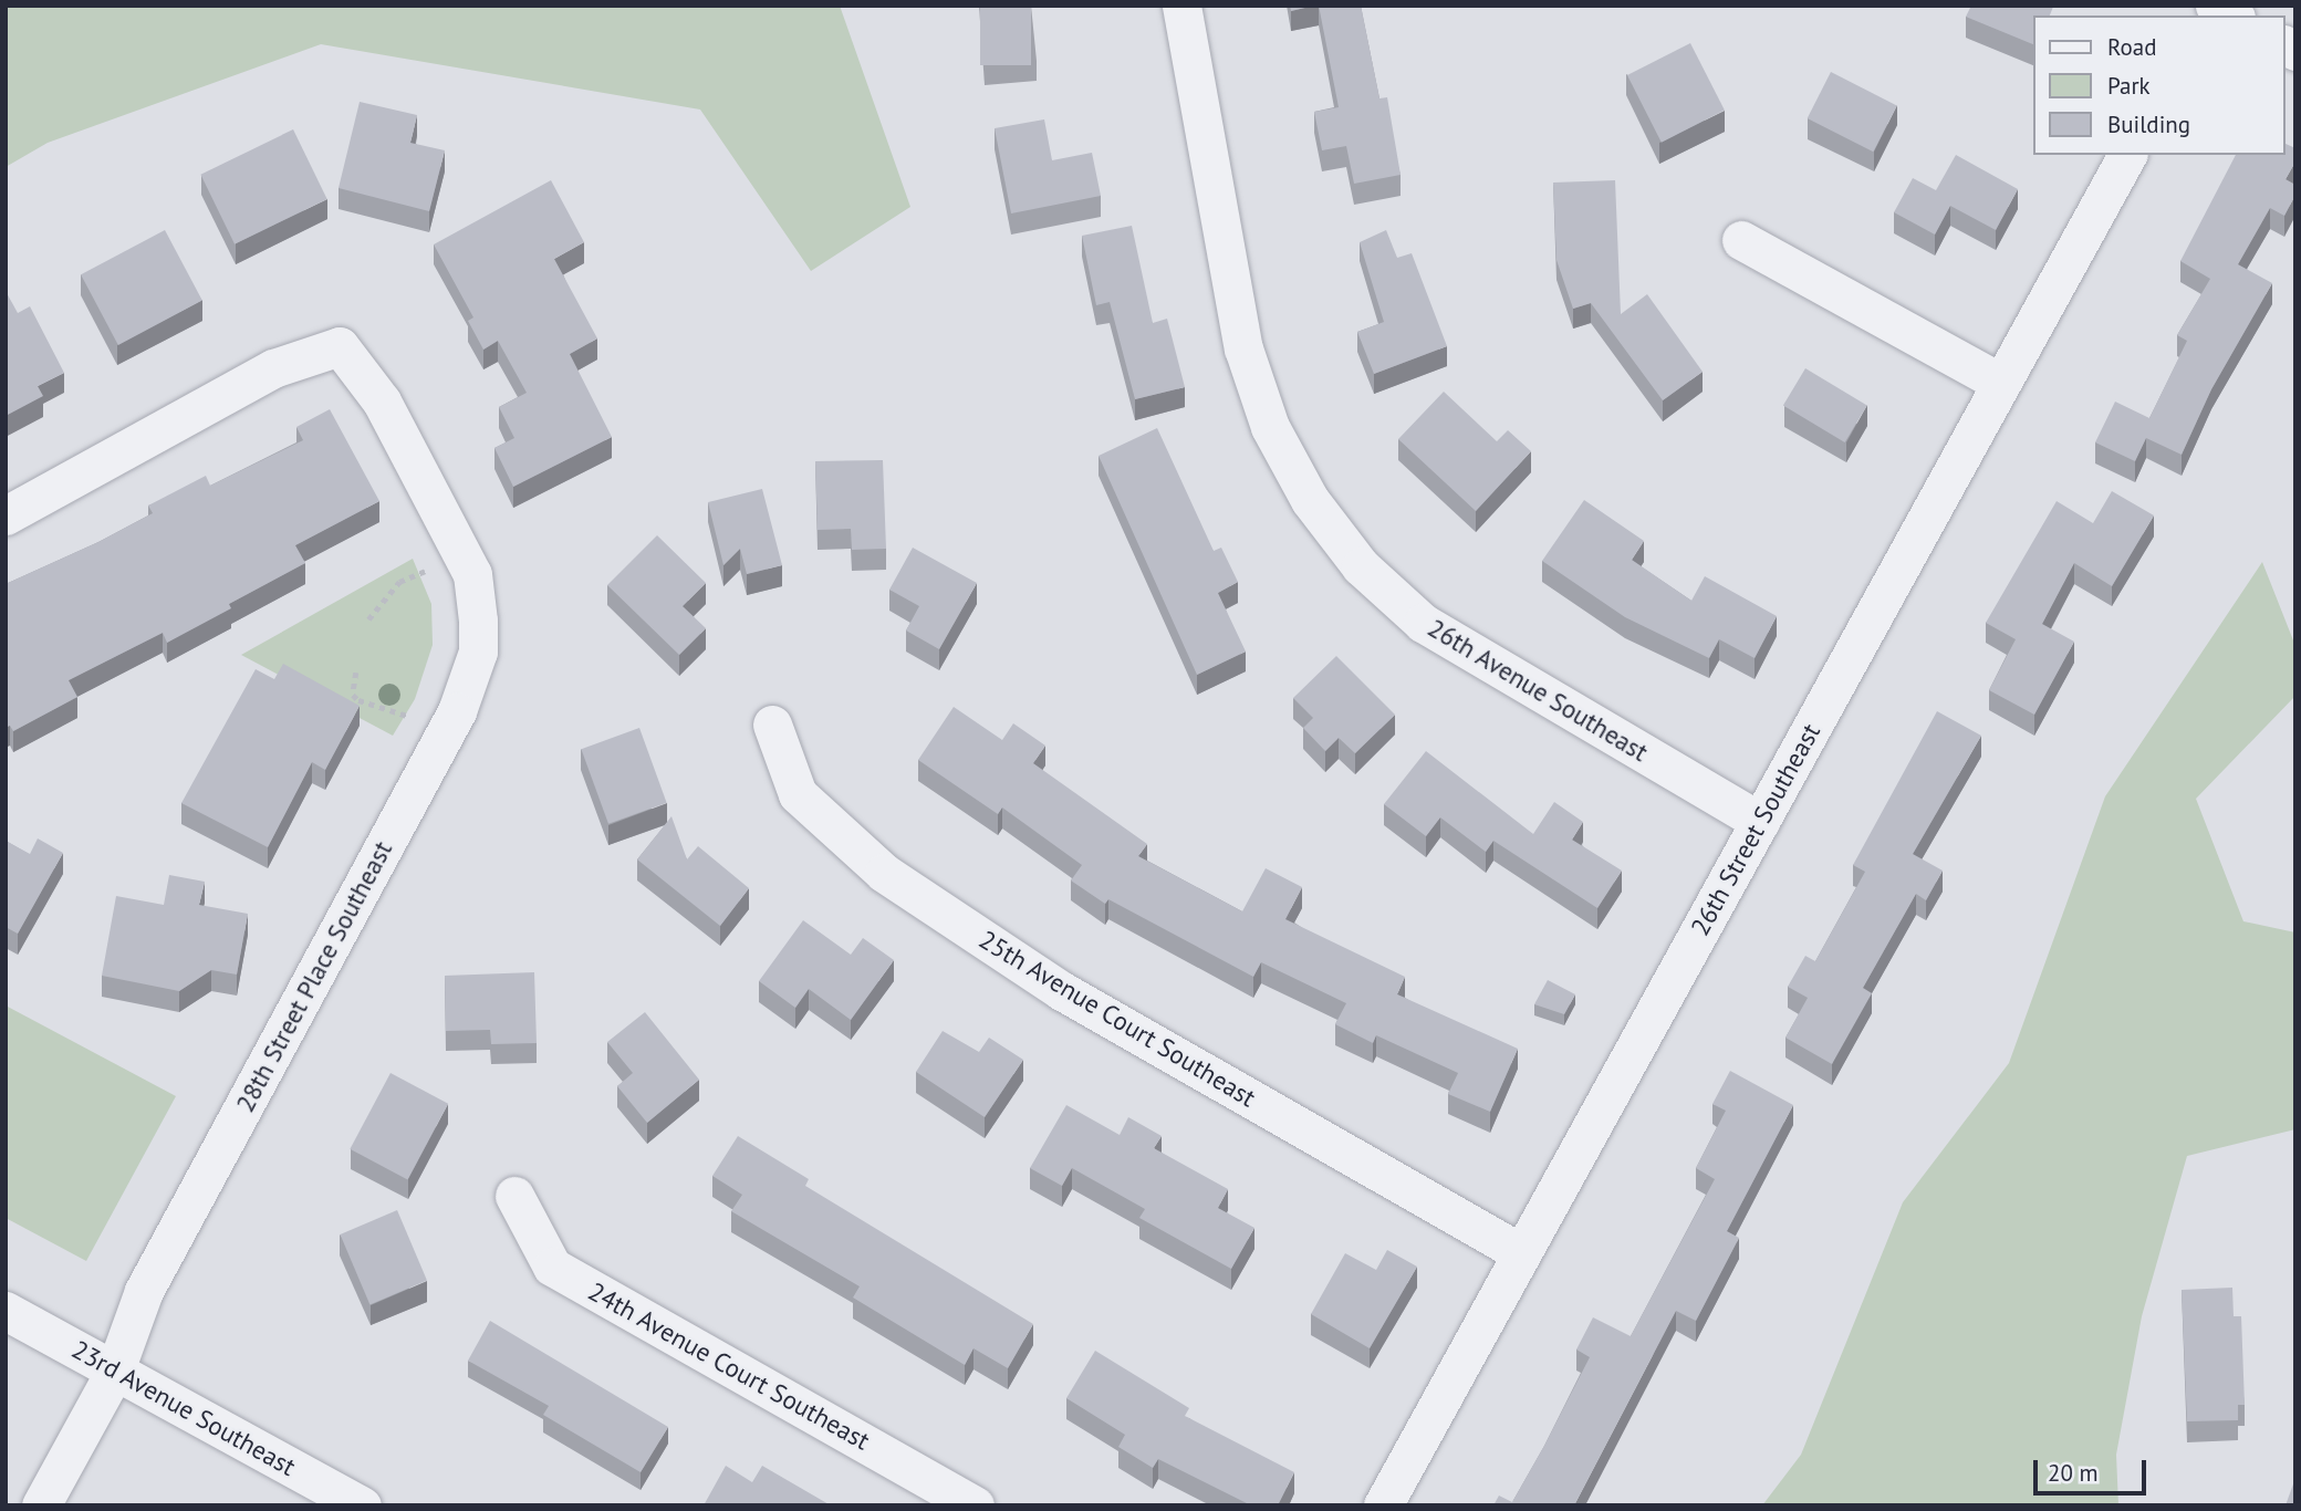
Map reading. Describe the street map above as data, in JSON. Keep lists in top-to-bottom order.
{
  "streets": {
    "street": [
      "26th Avenue Southeast",
      "26th Street Southeast",
      "28th Street Place Southeast",
      "25th Avenue Court Southeast",
      "24th Avenue Court Southeast",
      "23rd Avenue Southeast"
    ]
  },
  "crossings": [
    ["26th Avenue Southeast", "26th Street Southeast"],
    ["26th Street Southeast", "25th Avenue Court Southeast"],
    ["28th Street Place Southeast", "23rd Avenue Southeast"]
  ],
  "legend": ["Road", "Park", "Building"],
  "scale_bar": "20 m"
}
